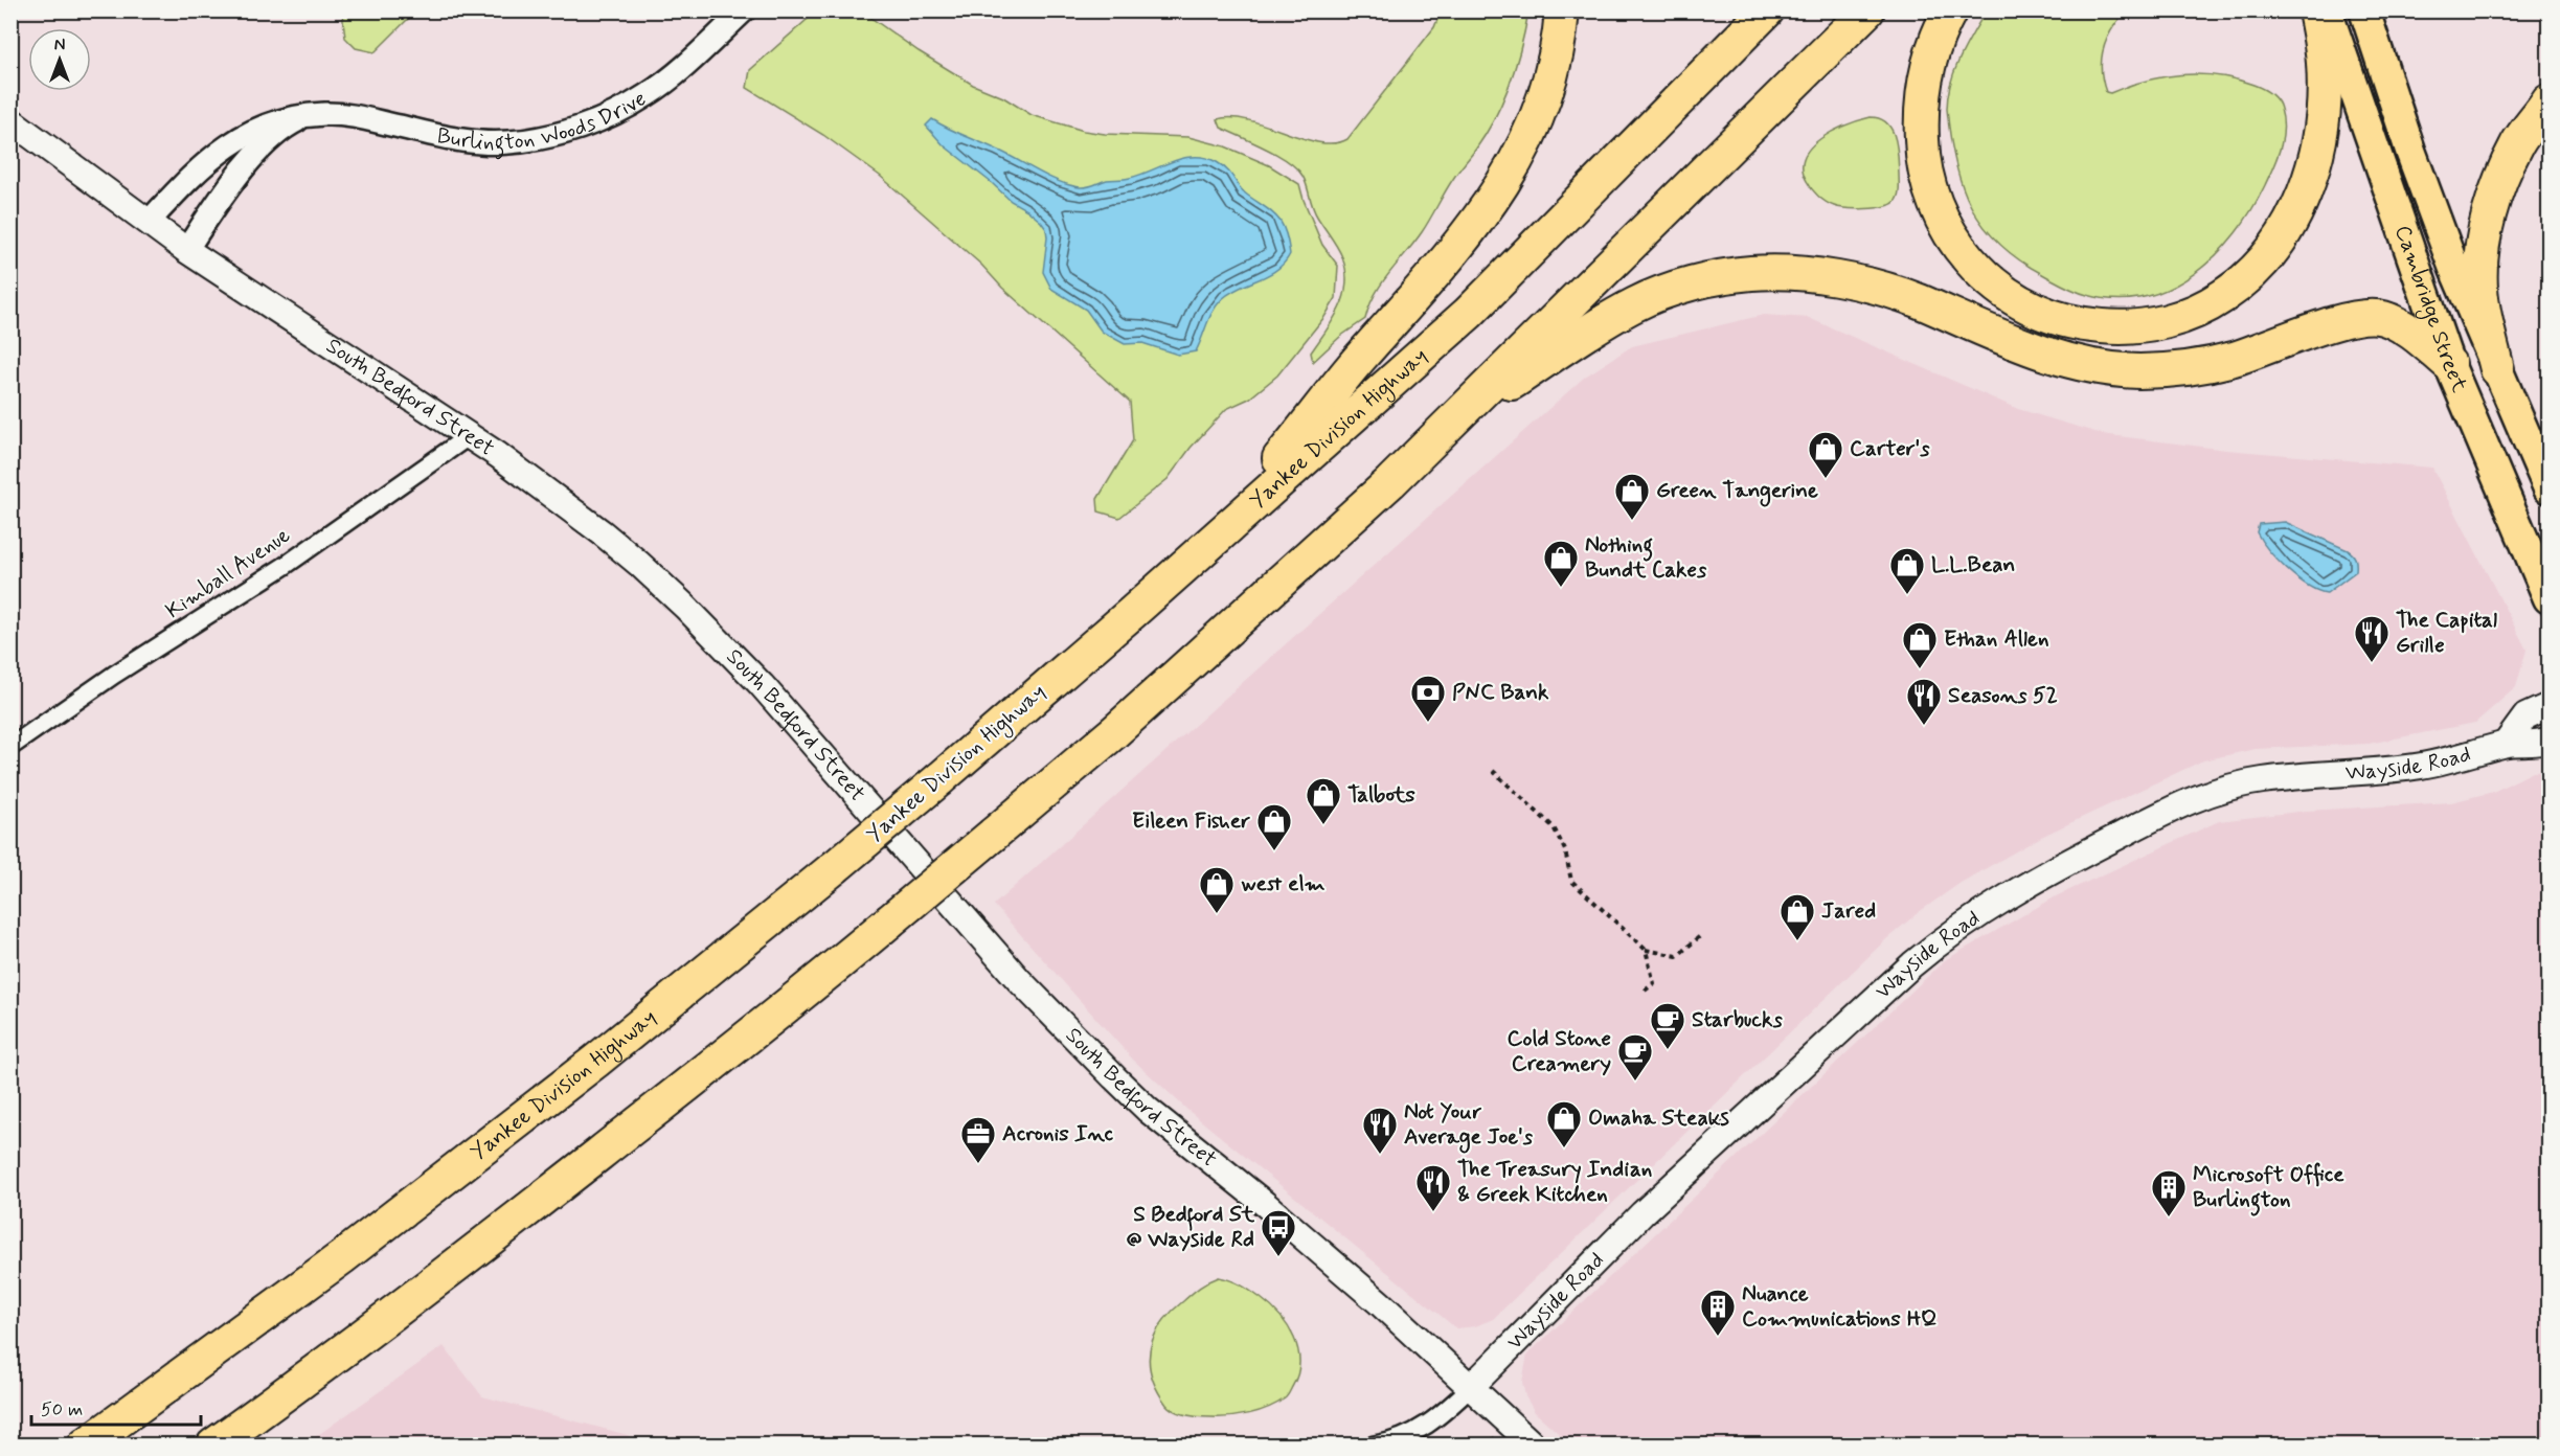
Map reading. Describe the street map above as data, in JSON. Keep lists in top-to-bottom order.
{
  "streets": {
    "highway": ["Cambridge Street", "Yankee Division Highway"],
    "main road": ["South Bedford Street", "Wayside Road"],
    "street": ["Burlington Woods Drive", "Kimball Avenue"]
  },
  "crossings": [
    ["Burlington Woods Drive", "South Bedford Street"],
    ["South Bedford Street", "Kimball Avenue"],
    ["South Bedford Street", "Wayside Road"]
  ],
  "places": {
    "shop": [
      "Carter's",
      "Green Tangerine",
      "Nothing Bundt Cakes",
      "L.L.Bean",
      "Ethan Allen",
      "Talbots",
      "Eileen Fisher",
      "west elm",
      "Jared",
      "Omaha Steaks"
    ],
    "restaurant": [
      "The Capital Grille",
      "Seasons 52",
      "Not Your Average Joe's",
      "The Treasury Indian & Greek Kitchen"
    ],
    "bank": ["PNC Bank"],
    "cafe": ["Starbucks", "Cold Stone Creamery"],
    "office": ["Acronis Inc"],
    "building": ["Microsoft Office Burlington", "Nuance Communications HQ"],
    "bus stop": ["S Bedford St @ Wayside Rd"]
  },
  "scale_bar": "50 m",
  "north": "top"
}
